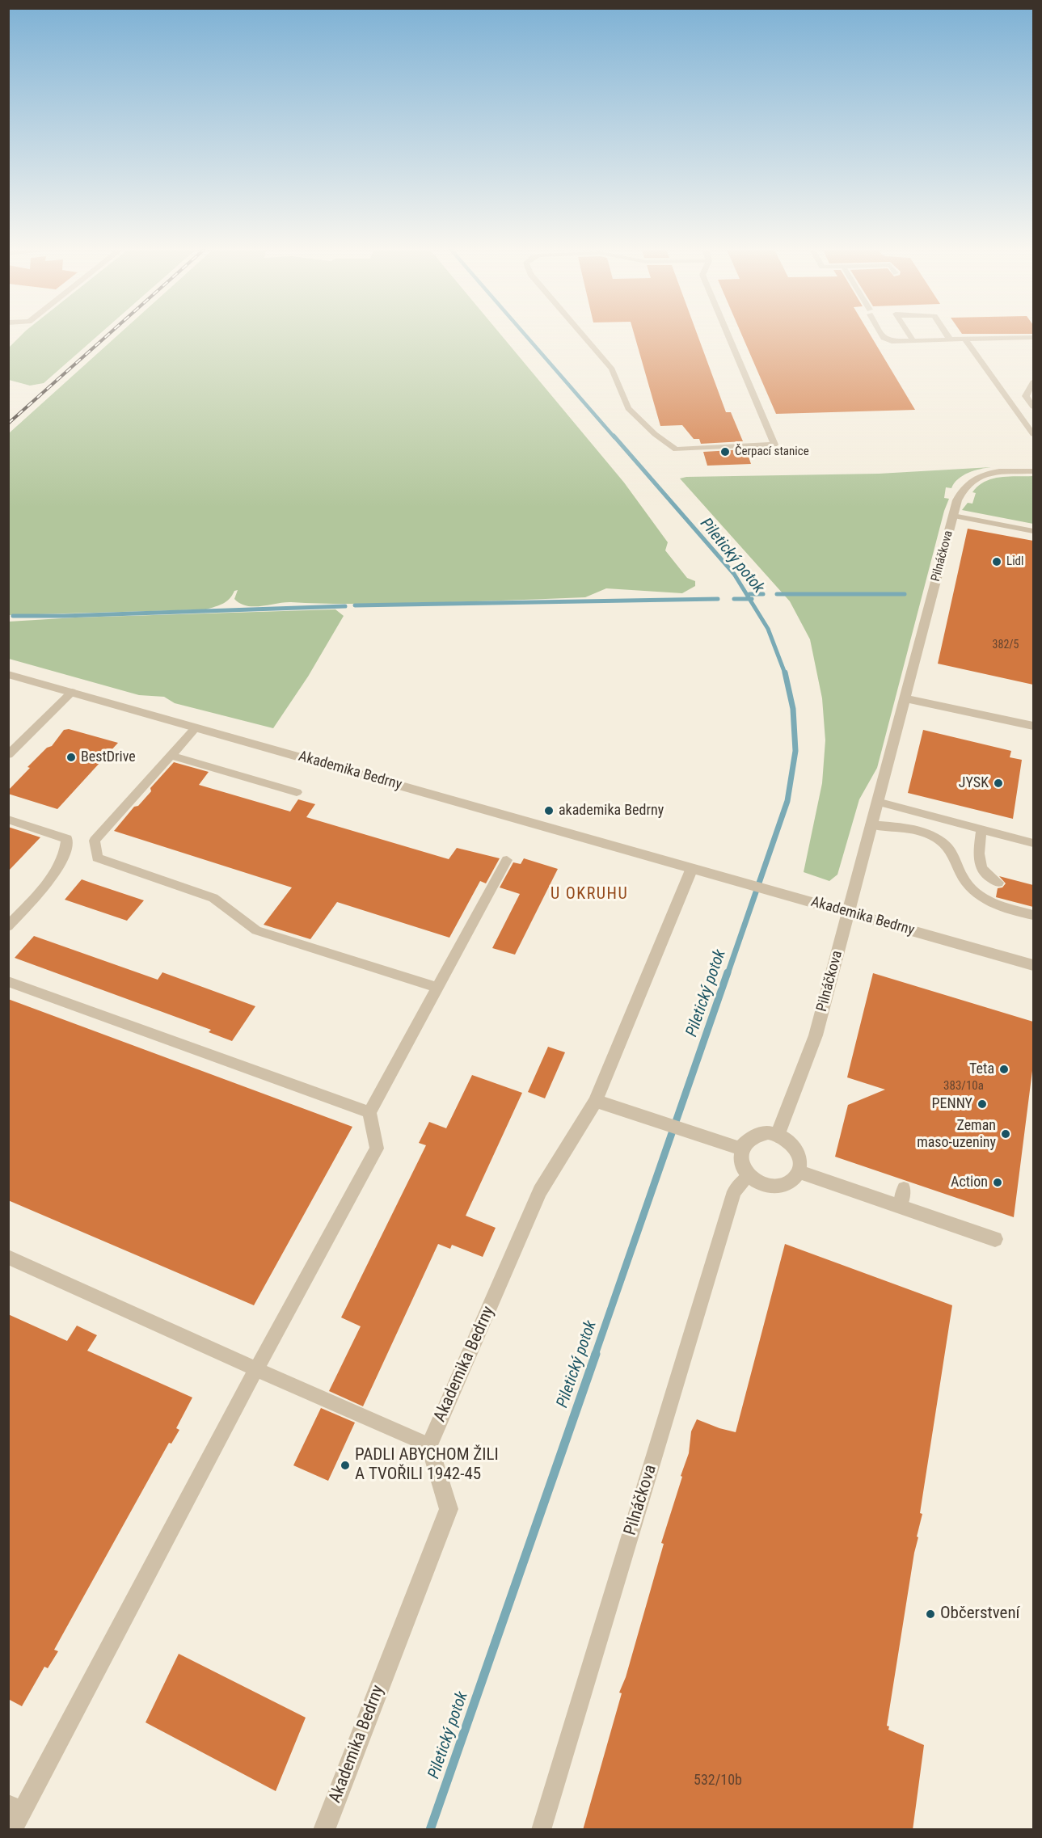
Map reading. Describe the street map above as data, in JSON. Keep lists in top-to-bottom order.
{
  "streets": {
    "street": ["Pilnáčkova", "Akademika Bedrny"]
  },
  "crossings": [
    ["Pilnáčkova", "Akademika Bedrny"]
  ],
  "districts": ["U OKRUHU"],
  "water": ["Piletický potok"],
  "places": [
    "Čerpací stanice",
    "Lidl",
    "BestDrive",
    "JYSK",
    "akademika Bedrny",
    "Teta",
    "PENNY",
    "Zeman maso-uzeniny",
    "Action",
    "PADLI ABYCHOM ŽILI A TVOŘILI 1942-45",
    "Občerstvení"
  ],
  "house_numbers": ["382/5", "383/10a", "532/10b"]
}
